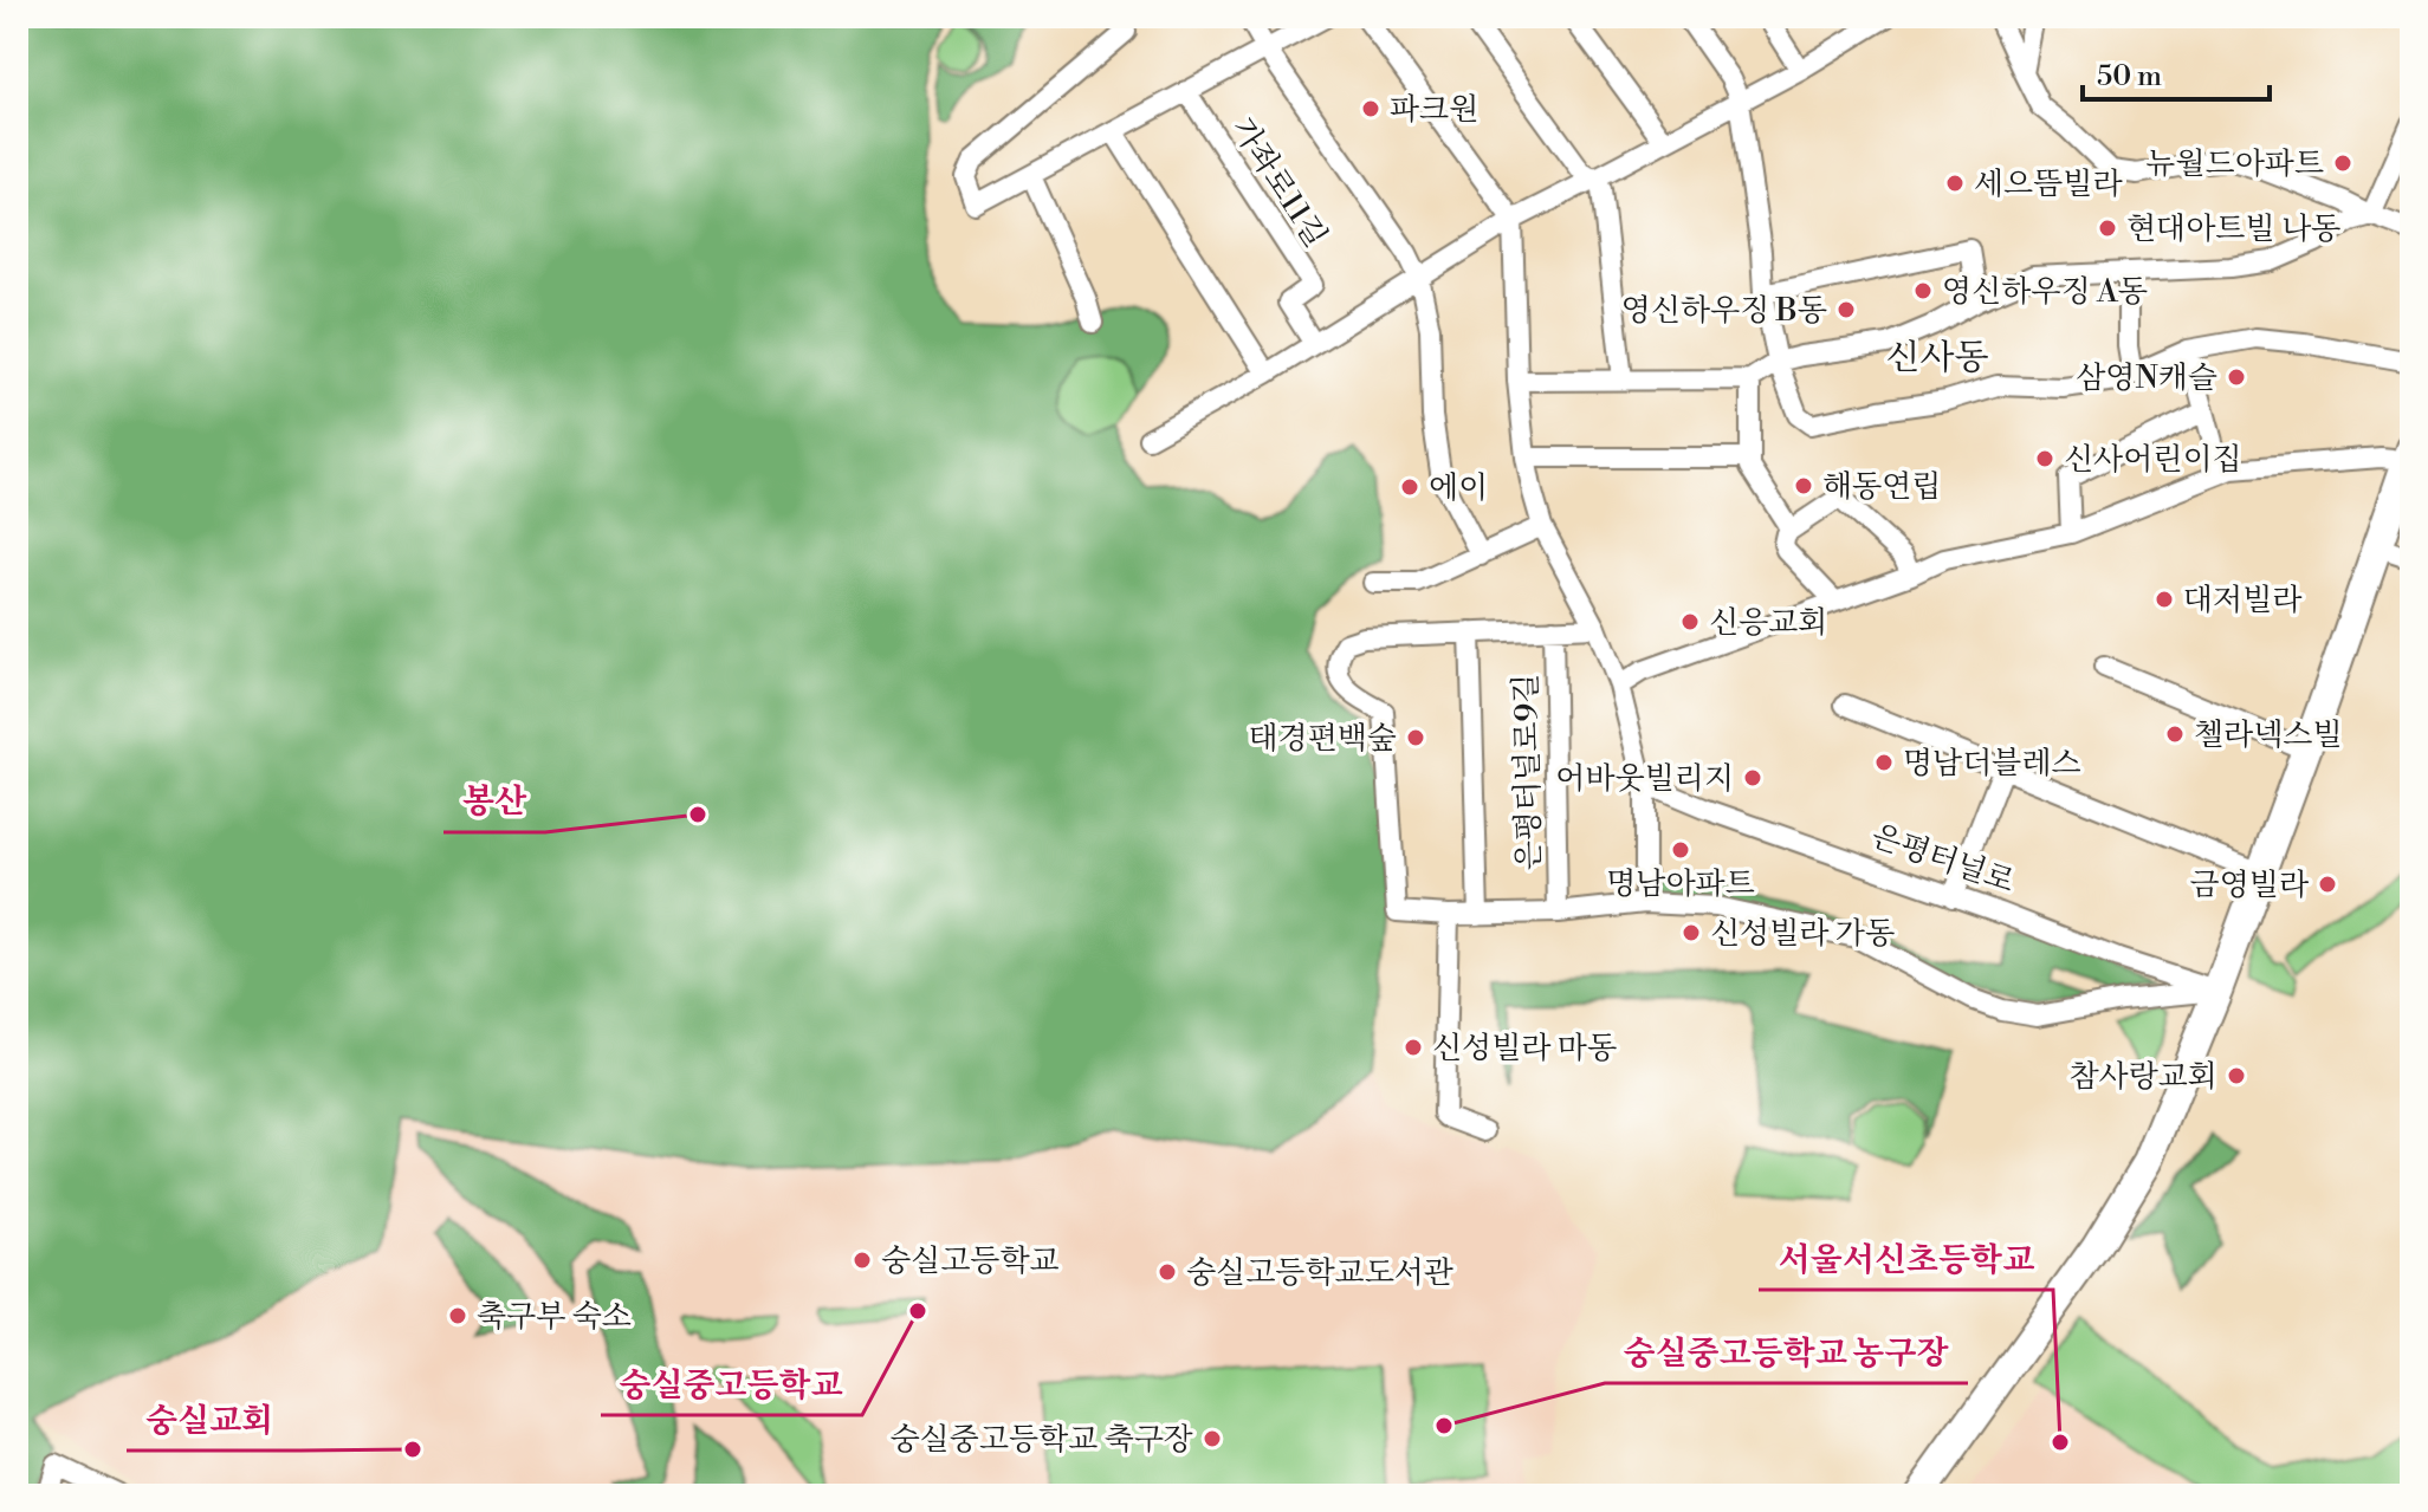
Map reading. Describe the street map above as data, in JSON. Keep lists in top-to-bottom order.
{
  "streets": {
    "street": ["가좌로11길", "은평터널로9길", "은평터널로"]
  },
  "crossings": [
    ["은평터널로9길", "은평터널로"]
  ],
  "districts": ["신사동"],
  "places": [
    "파크원",
    "뉴월드아파트",
    "세으뜸빌라",
    "현대아트빌 나동",
    "영신하우징 A동",
    "영신하우징 B동",
    "삼영N캐슬",
    "신사어린이집",
    "해동연립",
    "에이",
    "대저빌라",
    "신응교회",
    "첼라넥스빌",
    "태경편백숲",
    "명남더블레스",
    "어바웃빌리지",
    "봉산",
    "명남아파트",
    "금영빌라",
    "신성빌라 가동",
    "신성빌라 마동",
    "참사랑교회",
    "숭실고등학교",
    "숭실고등학교도서관",
    "숭실중고등학교",
    "축구부 숙소",
    "숭실중고등학교 농구장",
    "숭실중고등학교 축구장",
    "서울서신초등학교",
    "숭실교회"
  ],
  "scale_bar": "50 m"
}
